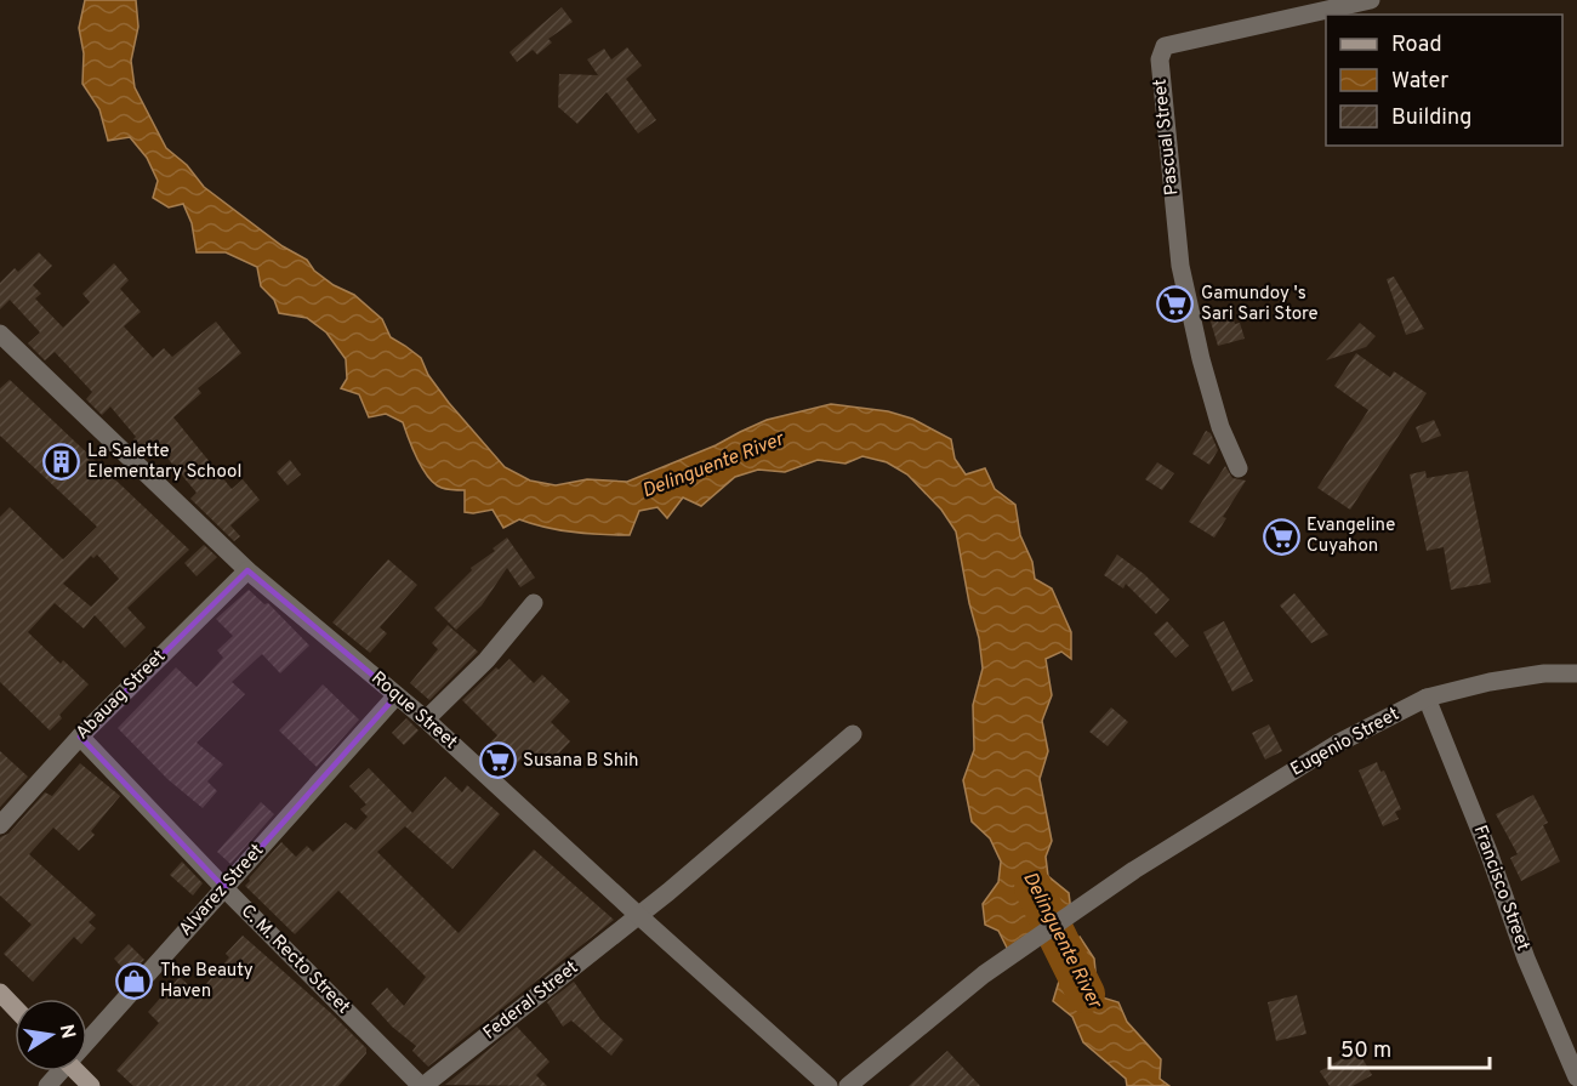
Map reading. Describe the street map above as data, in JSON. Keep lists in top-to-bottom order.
{
  "streets": {
    "street": [
      "Pascual Street",
      "Abauag Street",
      "Roque Street",
      "Eugenio Street",
      "Francisco Street",
      "Alvarez Street",
      "C. M. Recto Street",
      "Federal Street"
    ]
  },
  "crossings": [
    ["Abauag Street", "Roque Street"],
    ["Abauag Street", "C. M. Recto Street"],
    ["Roque Street", "Alvarez Street"],
    ["Roque Street", "Federal Street"],
    ["Eugenio Street", "Francisco Street"],
    ["Alvarez Street", "C. M. Recto Street"],
    ["C. M. Recto Street", "Federal Street"]
  ],
  "water": ["Delinguente River"],
  "places": {
    "supermarket": ["Gamundoy 's Sari Sari Store", "Evangeline Cuyahon", "Susana B Shih"],
    "building": ["La Salette Elementary School"],
    "shop": ["The Beauty Haven"]
  },
  "legend": ["Road", "Water", "Building"],
  "scale_bar": "50 m",
  "north": "right"
}
